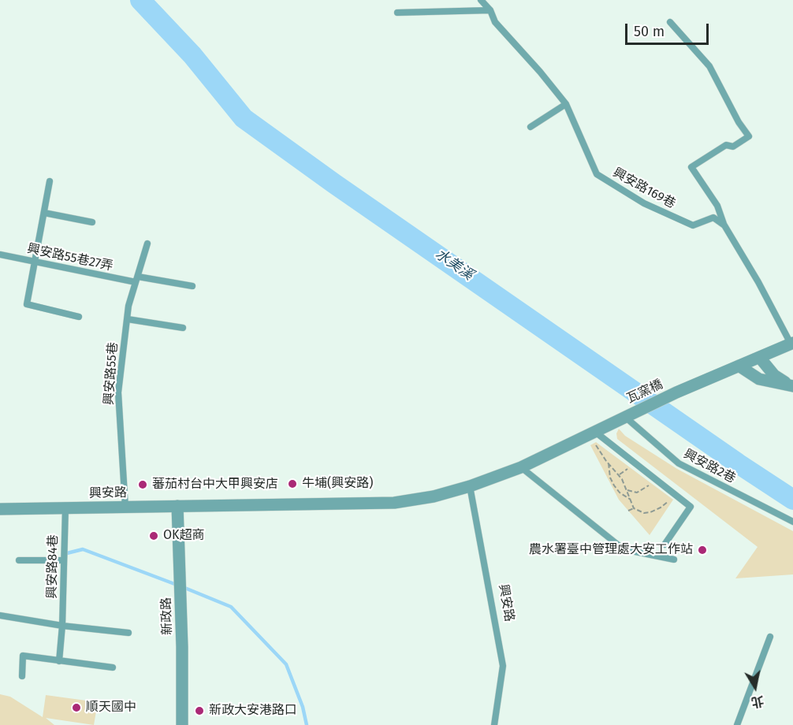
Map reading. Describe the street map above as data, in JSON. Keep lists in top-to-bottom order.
{
  "streets": {
    "street": ["瓦窯橋", "興安路", "新政路"],
    "lane": [
      "興安路169巷",
      "興安路55巷27弄",
      "興安路55巷",
      "興安路2巷",
      "興安路84巷"
    ]
  },
  "crossings": [
    ["興安路55巷27弄", "興安路55巷"],
    ["興安路55巷", "興安路"],
    ["瓦窯橋", "興安路2巷"],
    ["瓦窯橋", "興安路"],
    ["興安路2巷", "興安路"],
    ["興安路", "興安路84巷"],
    ["興安路", "新政路"]
  ],
  "water": ["水美溪"],
  "places": [
    "牛埔(興安路)",
    "蕃茄村台中大甲興安店",
    "OK超商",
    "農水署臺中管理處大安工作站",
    "順天國中",
    "新政大安港路口"
  ],
  "scale_bar": "50 m",
  "north": "bottom"
}
